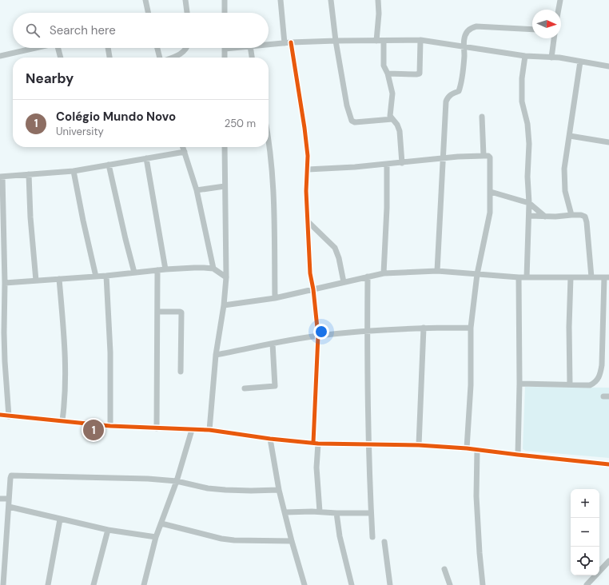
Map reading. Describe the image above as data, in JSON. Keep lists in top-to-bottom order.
{
  "north": "right",
  "page": {
    "search": "Search here",
    "heading": "Nearby",
    "list": [
      {
        "mark": "1",
        "name": "Colégio Mundo Novo",
        "note": "University",
        "value": "250 m"
      }
    ],
    "pins": "1",
    "map_buttons": ["+", "−"]
  }
}
